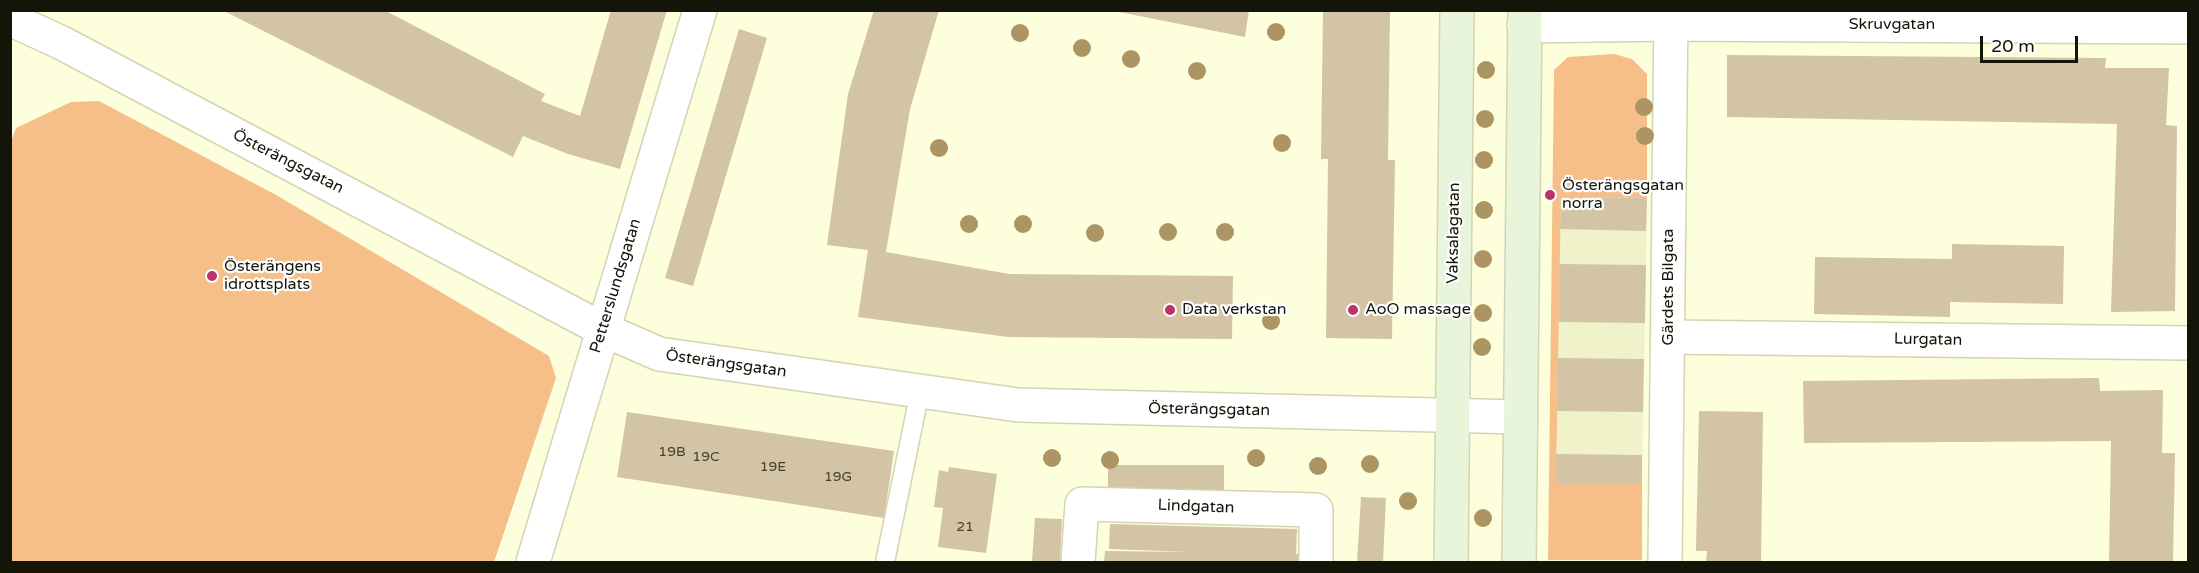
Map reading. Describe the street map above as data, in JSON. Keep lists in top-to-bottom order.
{
  "streets": {
    "main road": ["Vaksalagatan"],
    "street": [
      "Skruvgatan",
      "Österängsgatan",
      "Petterslundsgatan",
      "Gärdets Bilgata",
      "Lurgatan",
      "Lindgatan"
    ]
  },
  "crossings": [
    ["Skruvgatan", "Gärdets Bilgata"],
    ["Österängsgatan", "Vaksalagatan"],
    ["Österängsgatan", "Petterslundsgatan"],
    ["Gärdets Bilgata", "Lurgatan"]
  ],
  "places": [
    "Österängsgatan norra",
    "Österängens idrottsplats",
    "Data verkstan",
    "AoO massage"
  ],
  "house_numbers": [
    "19B",
    "19C",
    "19E",
    "19G",
    "21"
  ],
  "scale_bar": "20 m"
}
